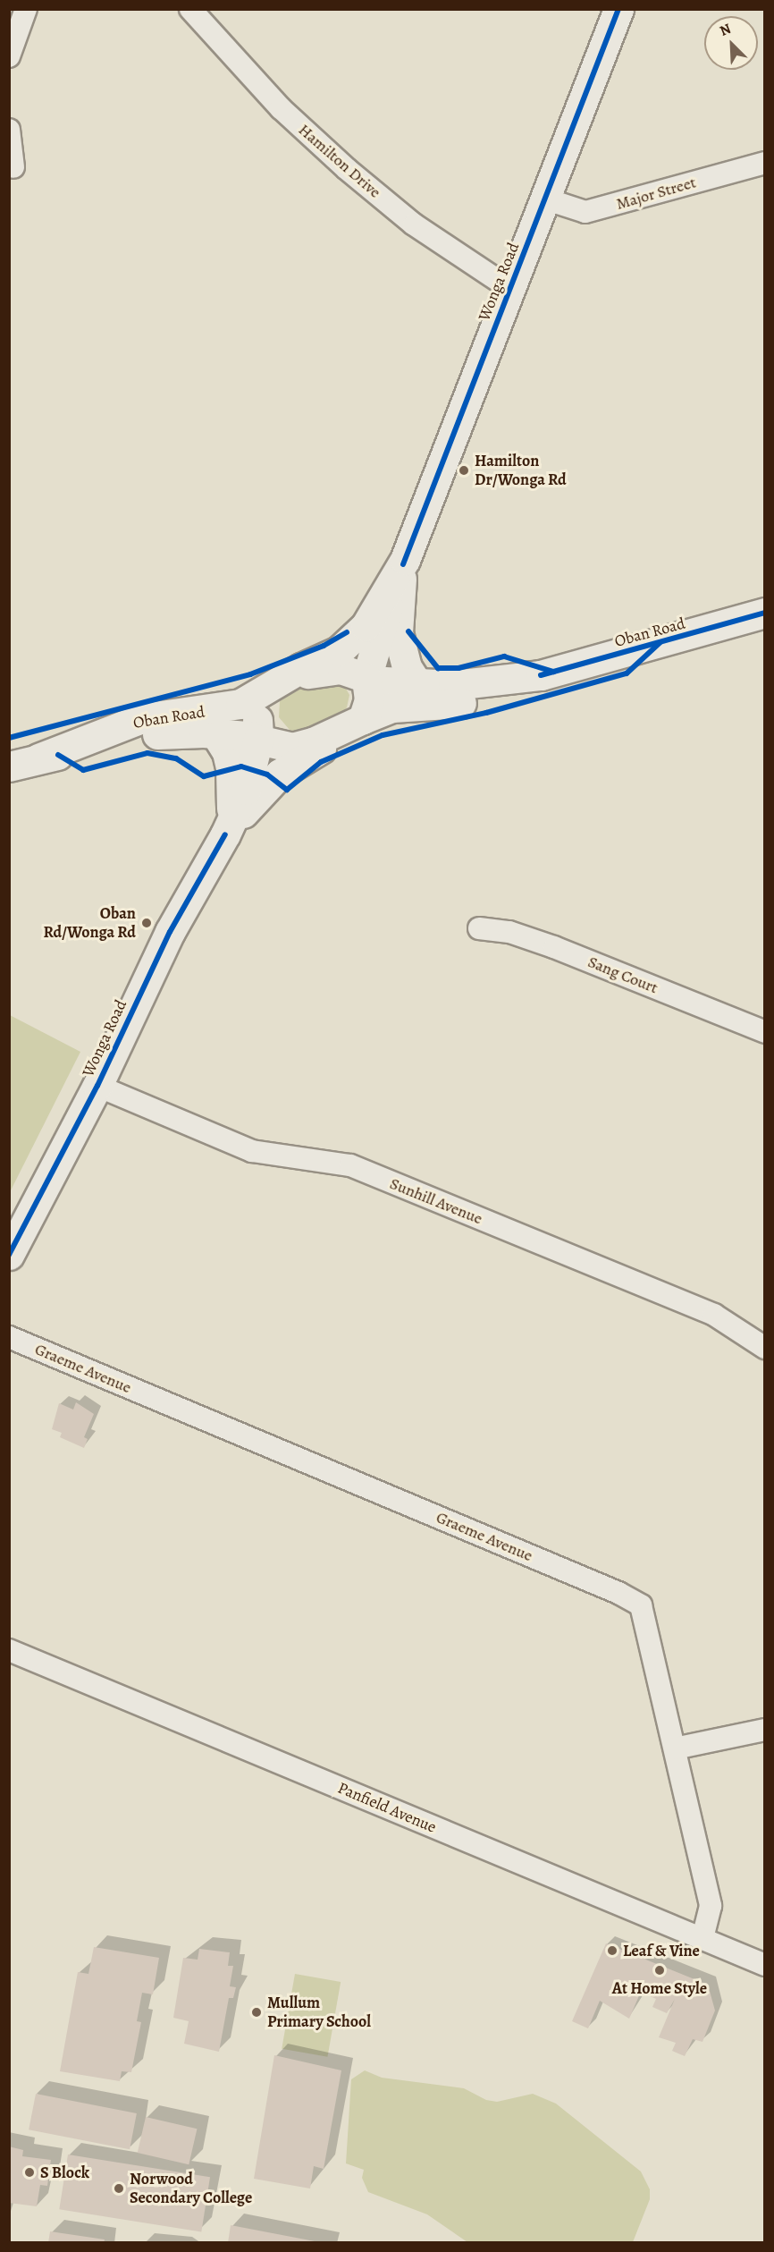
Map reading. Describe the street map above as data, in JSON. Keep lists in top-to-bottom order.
{
  "streets": {
    "main road": ["Wonga Road", "Oban Road"],
    "street": [
      "Hamilton Drive",
      "Major Street",
      "Sang Court",
      "Sunhill Avenue",
      "Graeme Avenue",
      "Panfield Avenue"
    ]
  },
  "crossings": [
    ["Hamilton Drive", "Wonga Road"],
    ["Major Street", "Wonga Road"],
    ["Wonga Road", "Oban Road"],
    ["Wonga Road", "Sunhill Avenue"],
    ["Graeme Avenue", "Panfield Avenue"]
  ],
  "places": [
    "Hamilton Dr/Wonga Rd",
    "Oban Rd/Wonga Rd",
    "Leaf & Vine",
    "At Home Style",
    "Mullum Primary School",
    "S Block",
    "Norwood Secondary College"
  ],
  "north": "top left"
}
